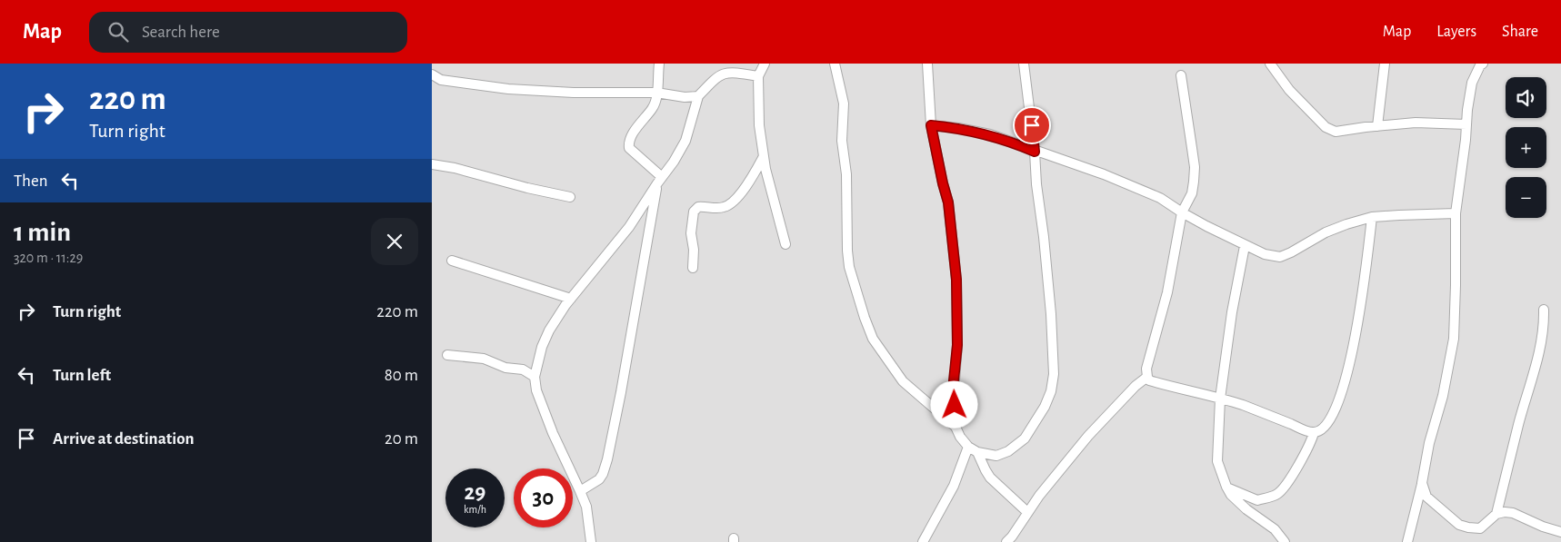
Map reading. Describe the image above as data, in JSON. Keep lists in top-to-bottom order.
{
  "page": {
    "header": "Map",
    "search": "Search here",
    "nav": ["Map", "Layers", "Share"],
    "turn": ["220 m", "Turn right"],
    "map_buttons": ["+", "−"],
    "then": "Then",
    "heading": ["1 min", "320 m · 11:29"],
    "list": [
      {
        "name": "Turn right",
        "value": "220 m"
      },
      {
        "name": "Turn left",
        "value": "80 m"
      },
      {
        "name": "Arrive at destination",
        "value": "20 m"
      }
    ],
    "speed": "29 km/h",
    "limit": "30"
  }
}
